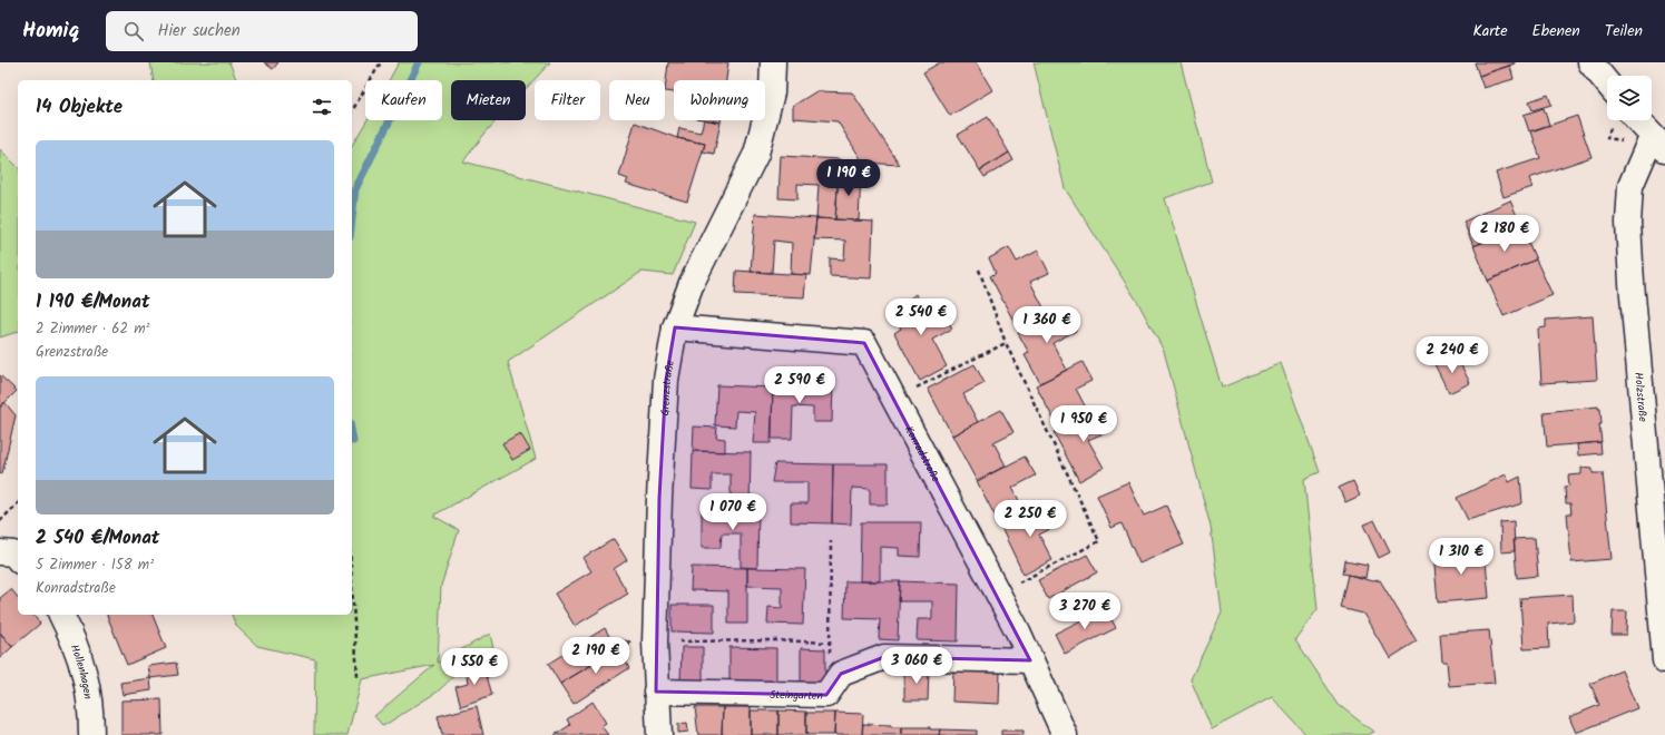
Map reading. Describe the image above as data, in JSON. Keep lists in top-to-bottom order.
{
  "streets": {
    "street": [
      "Grenzstraße",
      "Holzstraße",
      "Konradstraße",
      "Hollenhagen",
      "Steingarten"
    ]
  },
  "crossings": [
    ["Grenzstraße", "Konradstraße"],
    ["Grenzstraße", "Steingarten"]
  ],
  "page": {
    "header": "Homiq",
    "search": "Hier suchen",
    "nav": ["Karte", "Ebenen", "Teilen"],
    "chip": [
      "Kaufen",
      "Mieten",
      "Filter",
      "Neu",
      "Wohnung"
    ],
    "heading": "14 Objekte",
    "list": [
      {
        "name": "1 190 €/Monat",
        "note": "2 Zimmer · 62 m² · Grenzstraße"
      },
      {
        "name": "2 540 €/Monat",
        "note": "5 Zimmer · 158 m² · Konradstraße"
      }
    ],
    "price": [
      "1 190 €",
      "2 180 €",
      "2 540 €",
      "1 360 €",
      "2 240 €",
      "2 590 €",
      "1 950 €",
      "1 070 €",
      "2 250 €",
      "1 310 €",
      "3 270 €",
      "2 190 €",
      "3 060 €",
      "1 550 €"
    ]
  }
}
